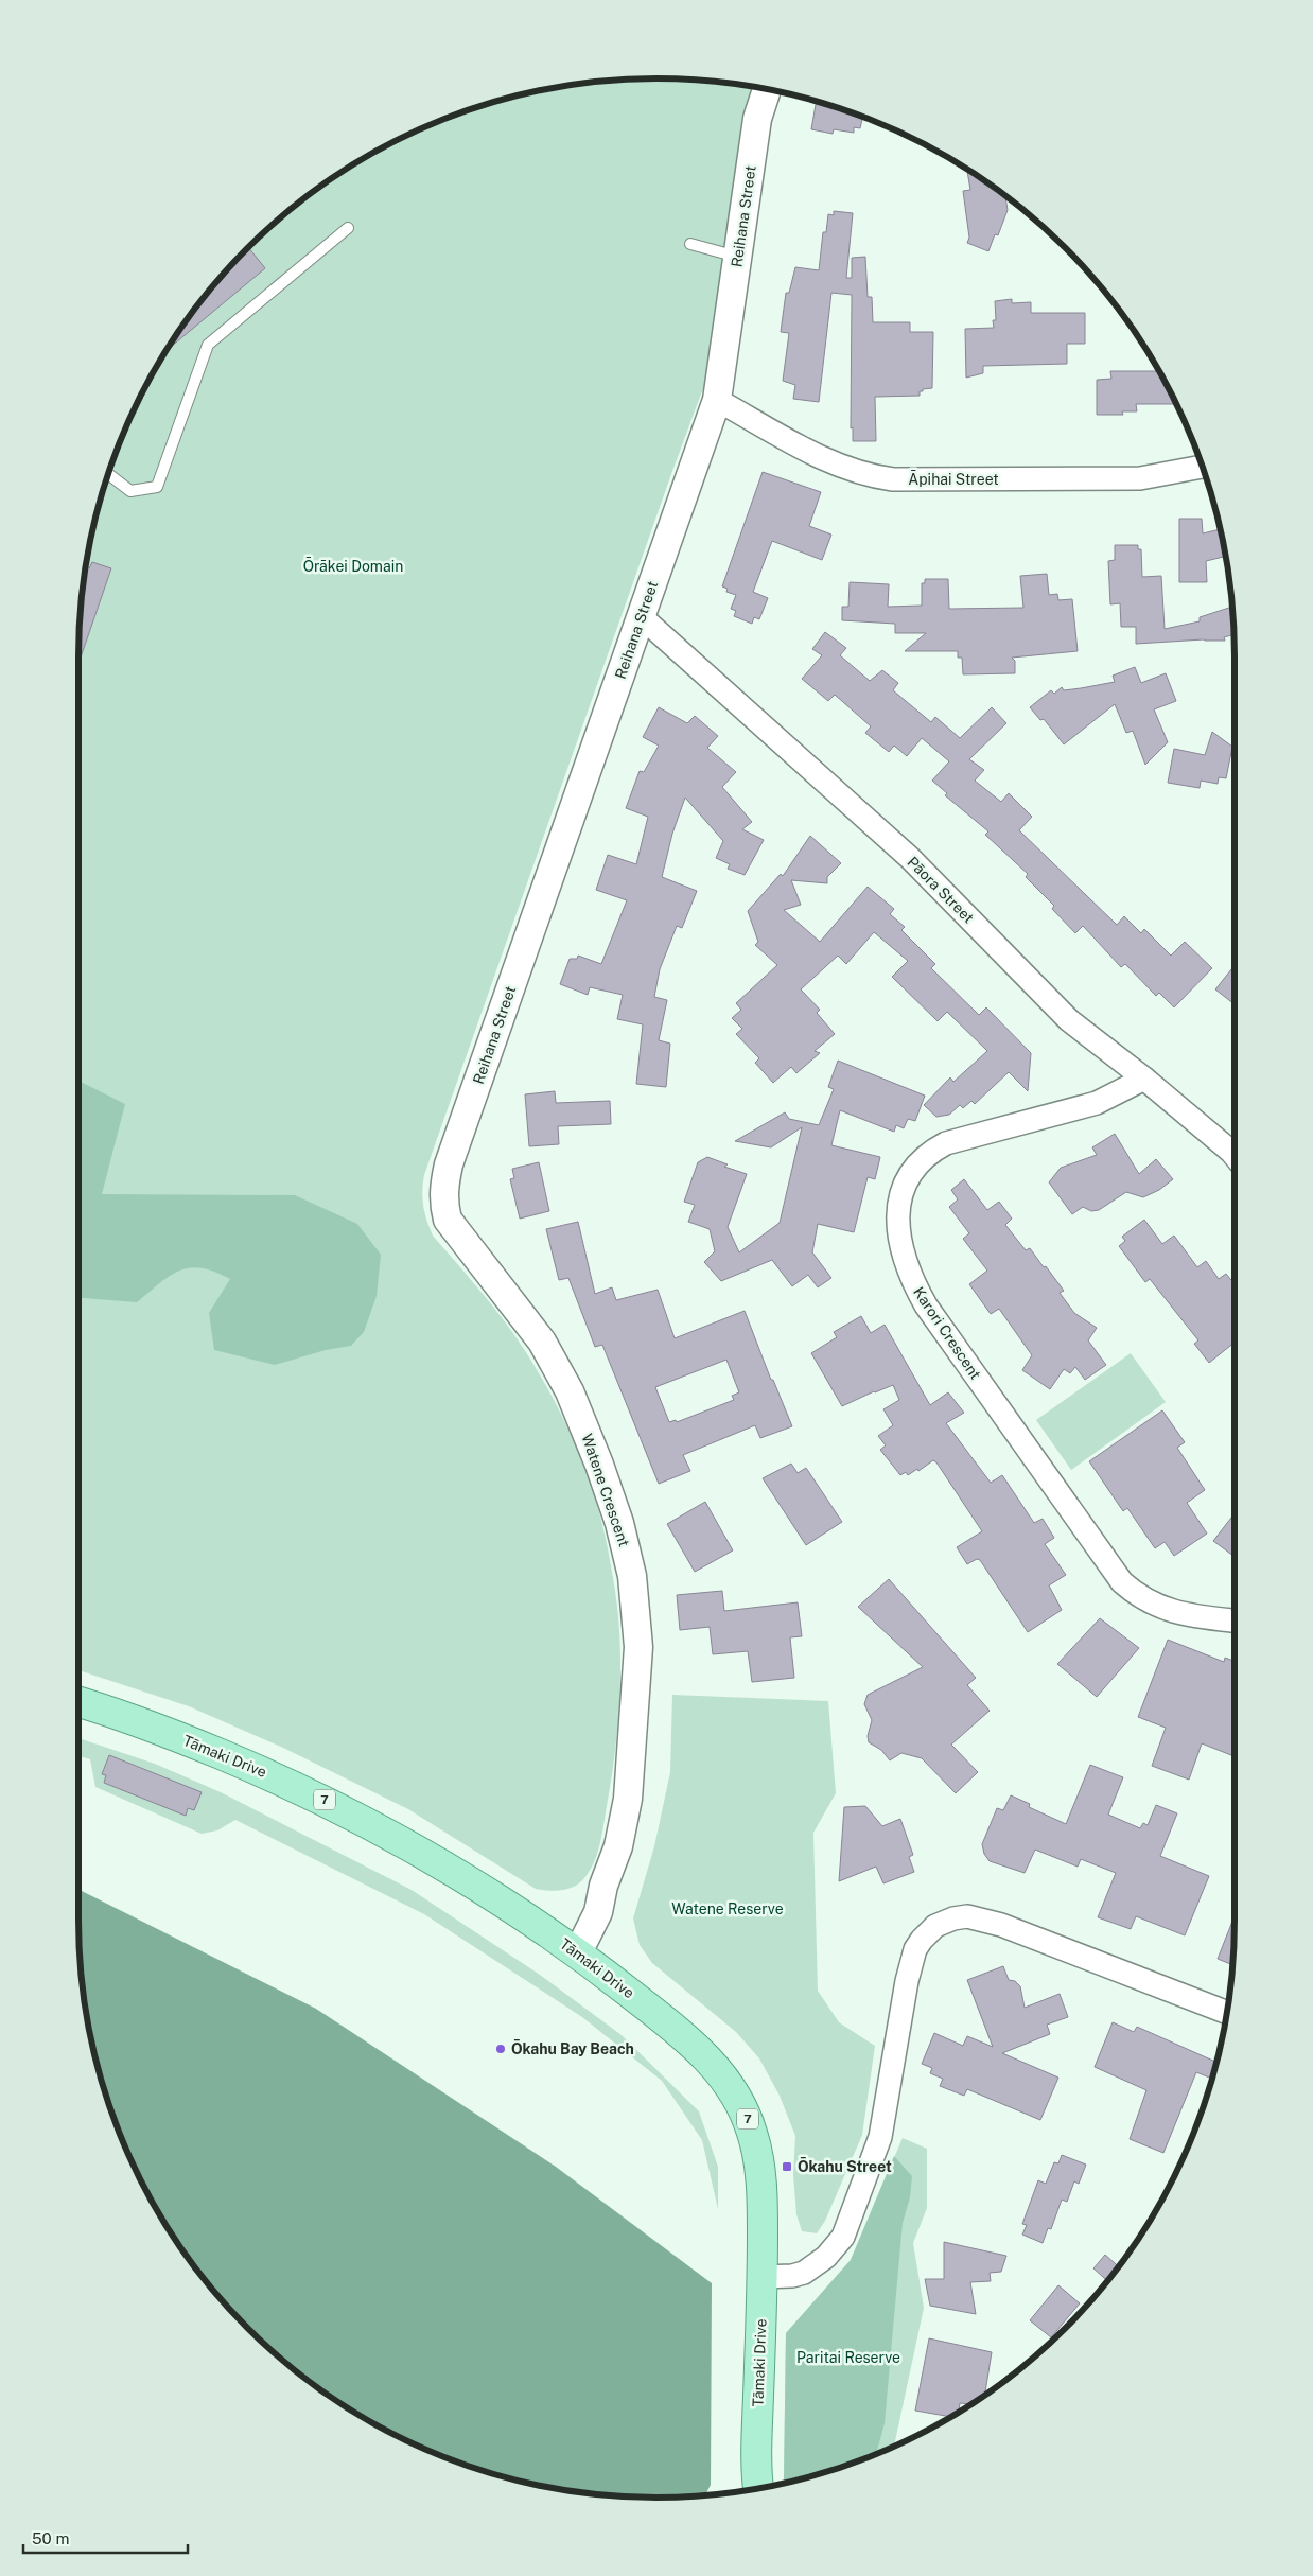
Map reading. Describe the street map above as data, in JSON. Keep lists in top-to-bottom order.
{
  "streets": {
    "main road": ["Tāmaki Drive", "7"],
    "street": [
      "Reihana Street",
      "Āpihai Street",
      "Pāora Street",
      "Karori Crescent",
      "Watene Crescent"
    ]
  },
  "crossings": [
    ["Reihana Street", "Āpihai Street"],
    ["Reihana Street", "Pāora Street"],
    ["Reihana Street", "Watene Crescent"],
    ["Pāora Street", "Karori Crescent"],
    ["Watene Crescent", "Tāmaki Drive"]
  ],
  "parks": ["Ōrākei Domain", "Watene Reserve", "Paritai Reserve"],
  "places": {
    "other": ["Ōkahu Bay Beach"],
    "transit": ["Ōkahu Street"]
  },
  "scale_bar": "50 m"
}
